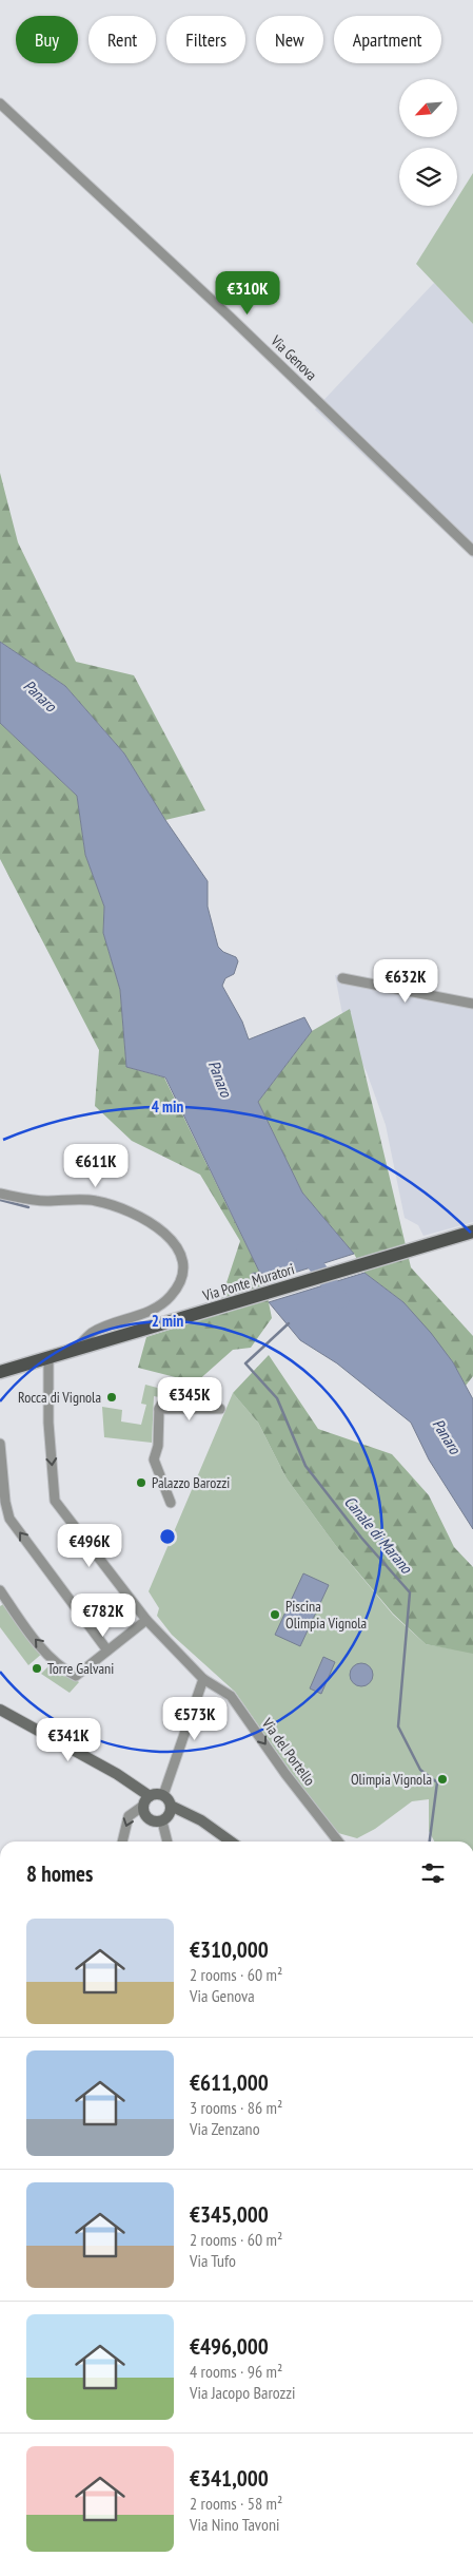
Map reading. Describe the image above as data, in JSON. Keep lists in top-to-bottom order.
{
  "streets": {
    "main road": ["Via Ponte Muratori"],
    "street": ["Via Genova", "Via del Portello"]
  },
  "crossings": [
    ["Via Ponte Muratori", "Via del Portello"]
  ],
  "water": ["Panaro", "Canale di Marano"],
  "places": [
    "Rocca di Vignola",
    "Palazzo Barozzi",
    "Piscina Olimpia Vignola",
    "Torre Galvani",
    "Olimpia Vignola"
  ],
  "north": "bottom left",
  "page": {
    "chip": [
      "Buy",
      "Rent",
      "Filters",
      "New",
      "Apartment"
    ],
    "price": [
      "€310K",
      "€632K",
      "€611K",
      "€345K",
      "€496K",
      "€782K",
      "€573K",
      "€341K"
    ],
    "heading": "8 homes",
    "list": [
      {
        "name": "€310,000",
        "note": "2 rooms · 60 m² · Via Genova"
      },
      {
        "name": "€611,000",
        "note": "3 rooms · 86 m² · Via Zenzano"
      },
      {
        "name": "€345,000",
        "note": "2 rooms · 60 m² · Via Tufo"
      },
      {
        "name": "€496,000",
        "note": "4 rooms · 96 m² · Via Jacopo Barozzi"
      },
      {
        "name": "€341,000",
        "note": "2 rooms · 58 m² · Via Nino Tavoni"
      }
    ]
  },
  "rings": ["4 min", "2 min"]
}
